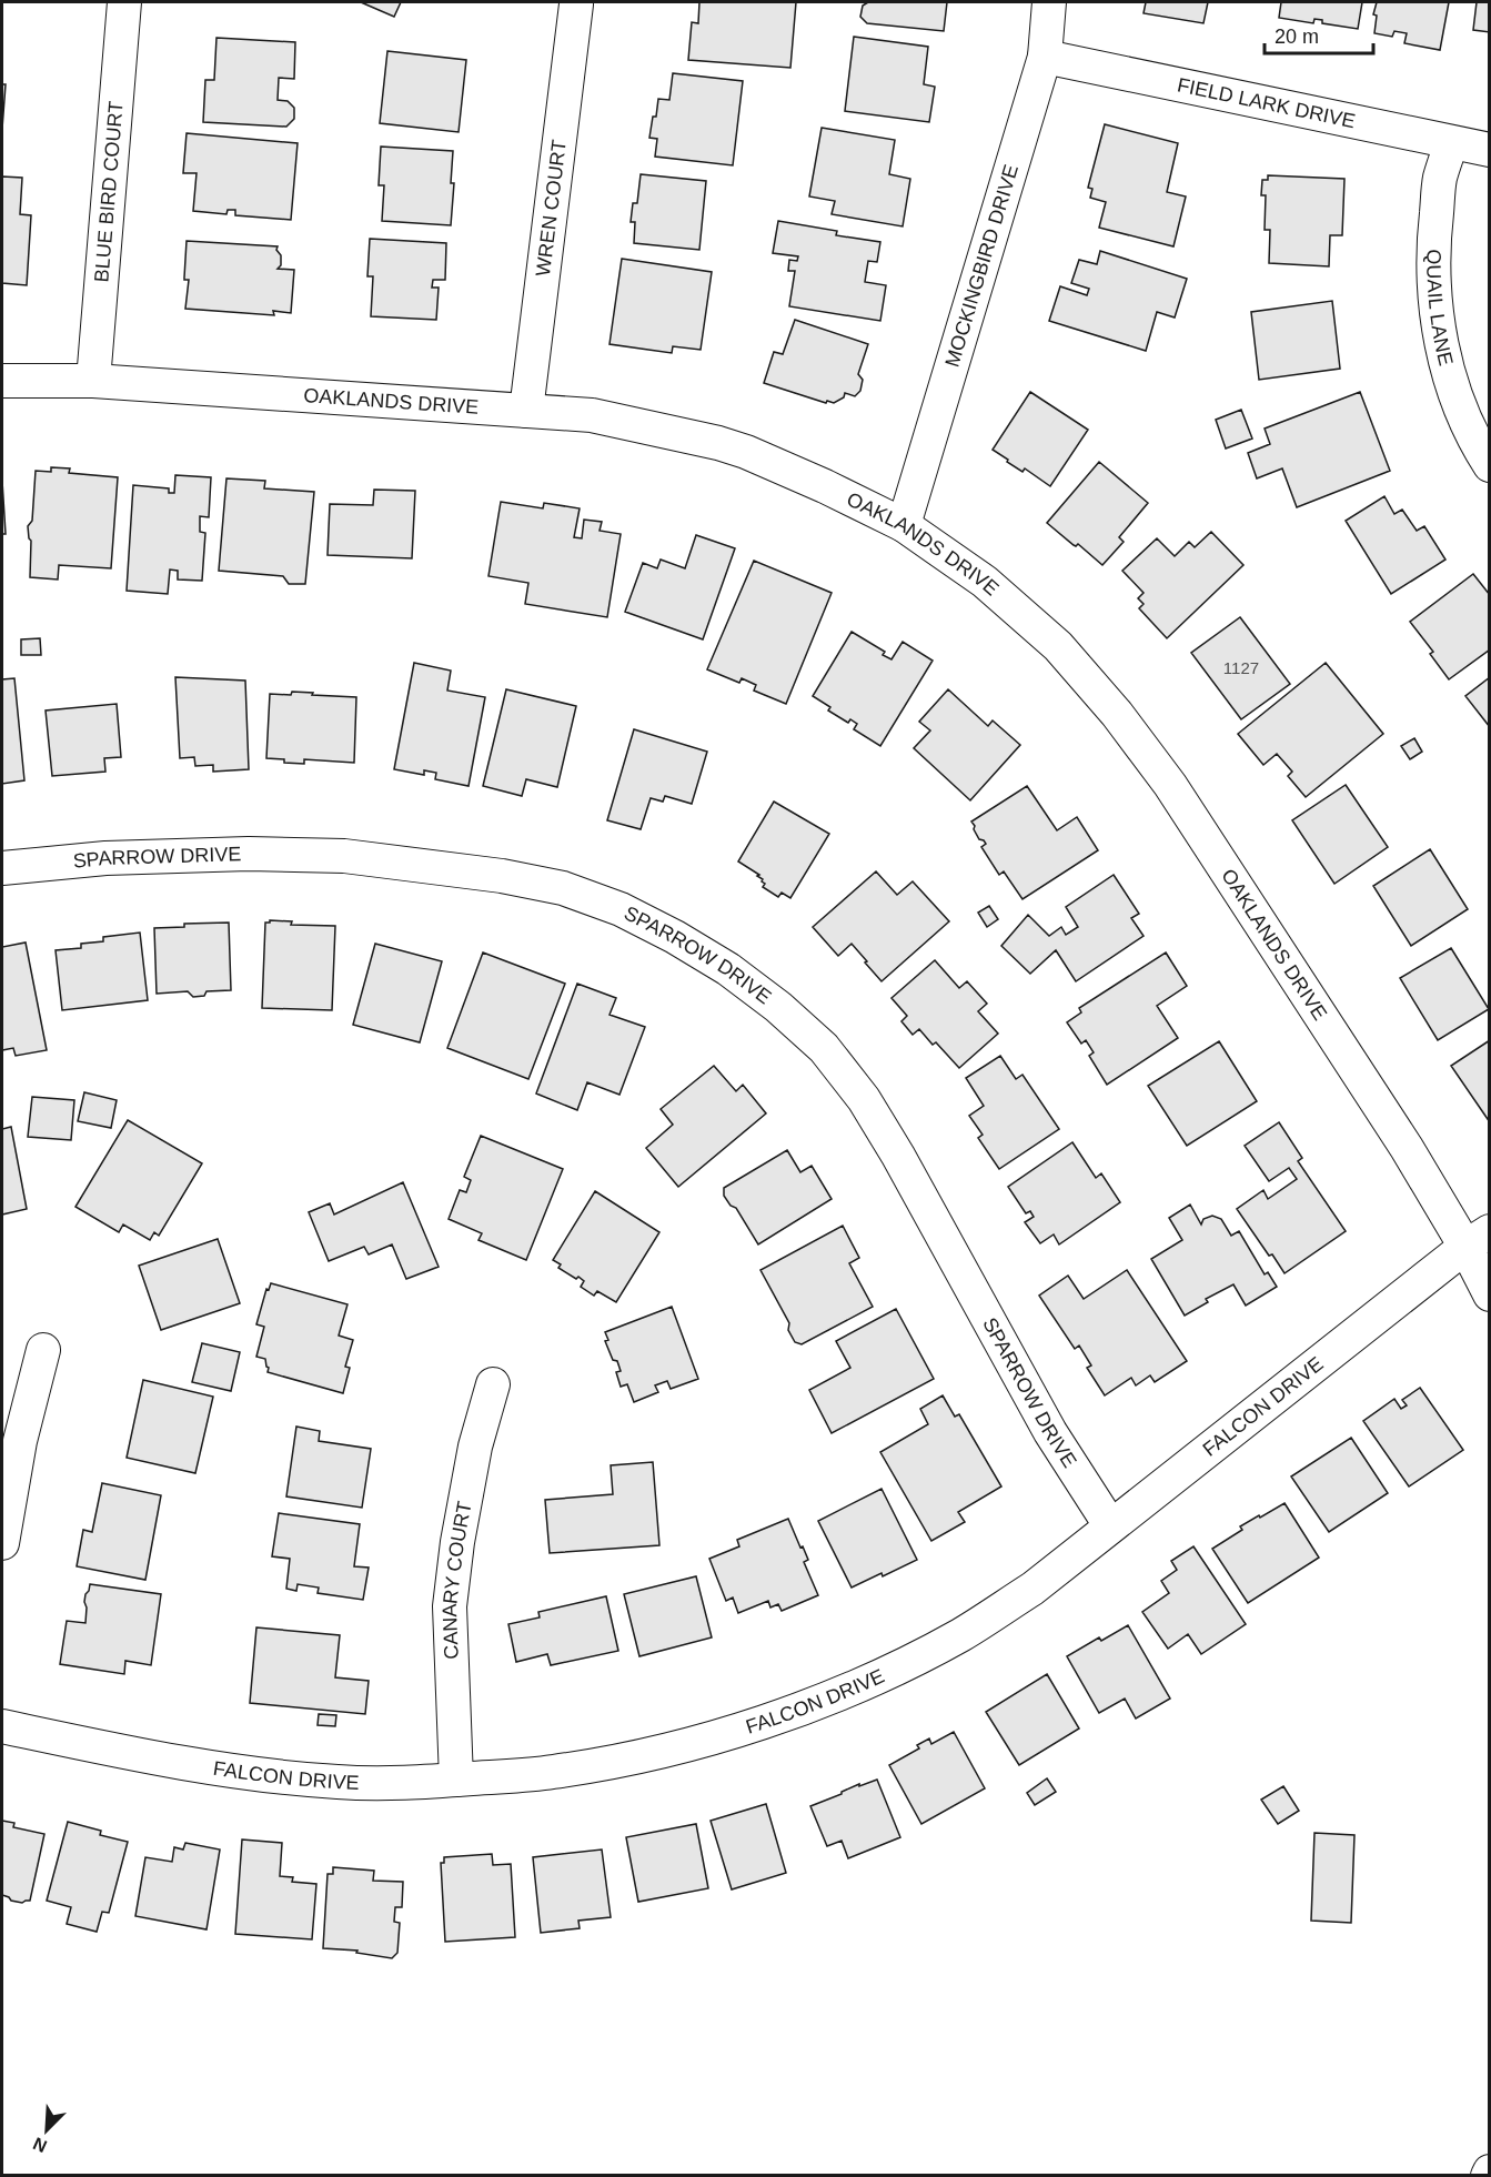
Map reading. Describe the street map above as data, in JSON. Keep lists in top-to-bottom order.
{
  "streets": {
    "street": [
      "FIELD LARK DRIVE",
      "BLUE BIRD COURT",
      "WREN COURT",
      "MOCKINGBIRD DRIVE",
      "QUAIL LANE",
      "OAKLANDS DRIVE",
      "SPARROW DRIVE",
      "FALCON DRIVE",
      "CANARY COURT"
    ]
  },
  "crossings": [
    ["FIELD LARK DRIVE", "MOCKINGBIRD DRIVE"],
    ["FIELD LARK DRIVE", "QUAIL LANE"],
    ["BLUE BIRD COURT", "OAKLANDS DRIVE"],
    ["WREN COURT", "OAKLANDS DRIVE"],
    ["MOCKINGBIRD DRIVE", "OAKLANDS DRIVE"],
    ["OAKLANDS DRIVE", "FALCON DRIVE"],
    ["SPARROW DRIVE", "FALCON DRIVE"],
    ["FALCON DRIVE", "CANARY COURT"]
  ],
  "house_numbers": ["1127"],
  "scale_bar": "20 m",
  "north": "bottom left"
}
